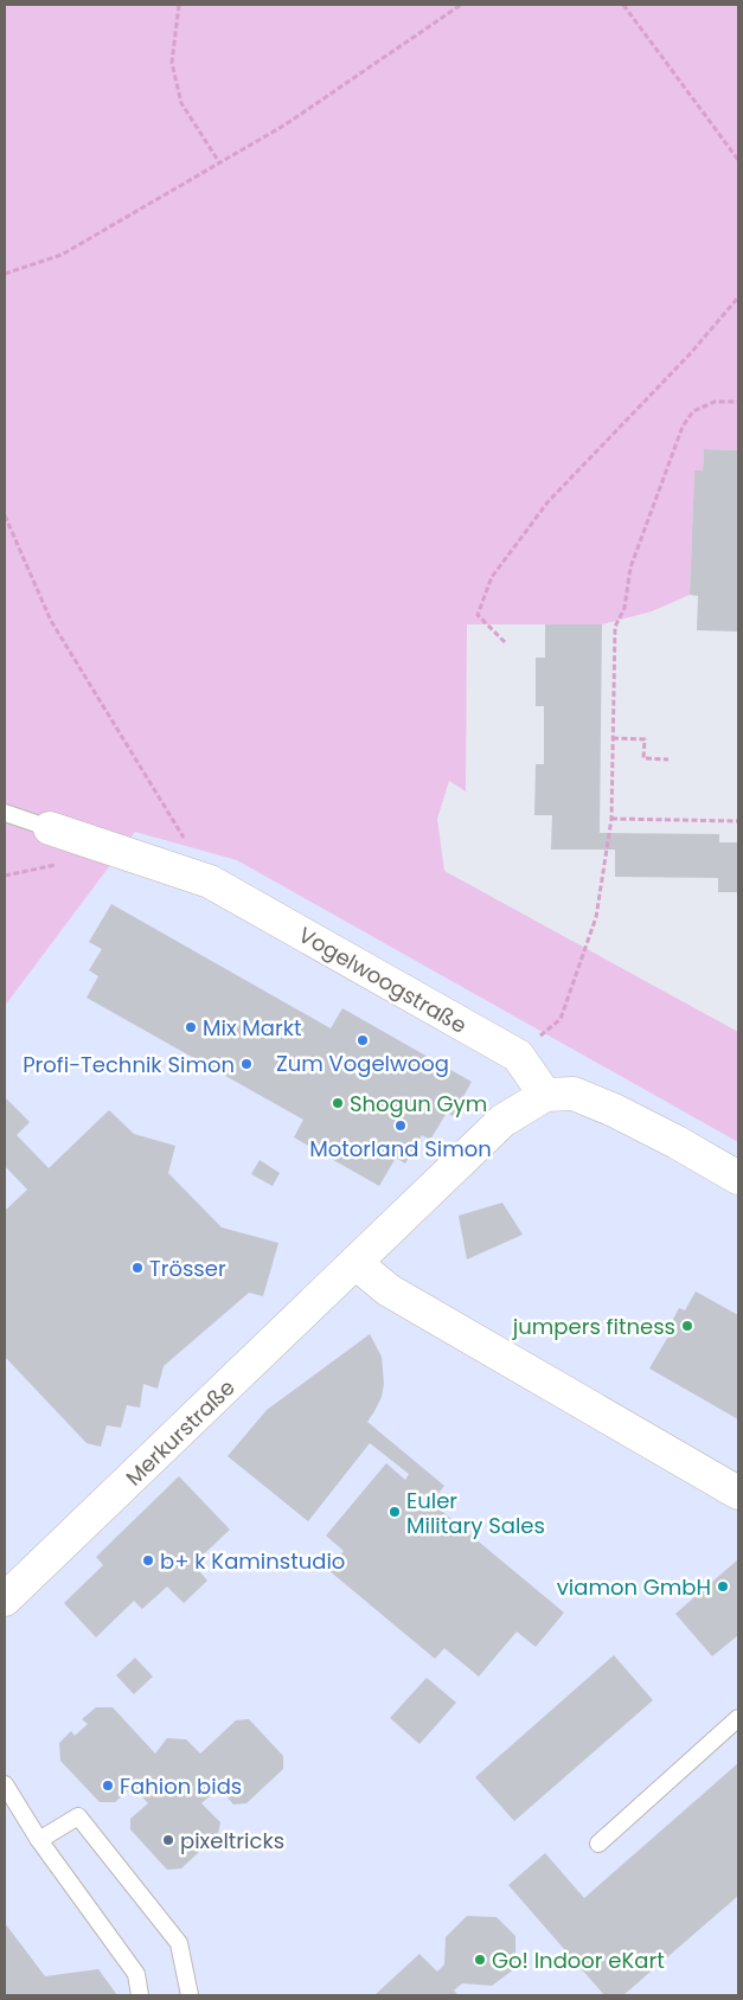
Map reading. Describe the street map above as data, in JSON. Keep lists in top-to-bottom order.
{
  "streets": {
    "street": ["Vogelwoogstraße", "Merkurstraße"]
  },
  "crossings": [
    ["Vogelwoogstraße", "Merkurstraße"]
  ],
  "places": [
    "Mix Markt",
    "Zum Vogelwoog",
    "Profi-Technik Simon",
    "Shogun Gym",
    "Motorland Simon",
    "Trösser",
    "jumpers fitness",
    "Euler Military Sales",
    "b+ k Kaminstudio",
    "viamon GmbH",
    "Fahion bids",
    "pixeltricks",
    "Go! Indoor eKart"
  ]
}
